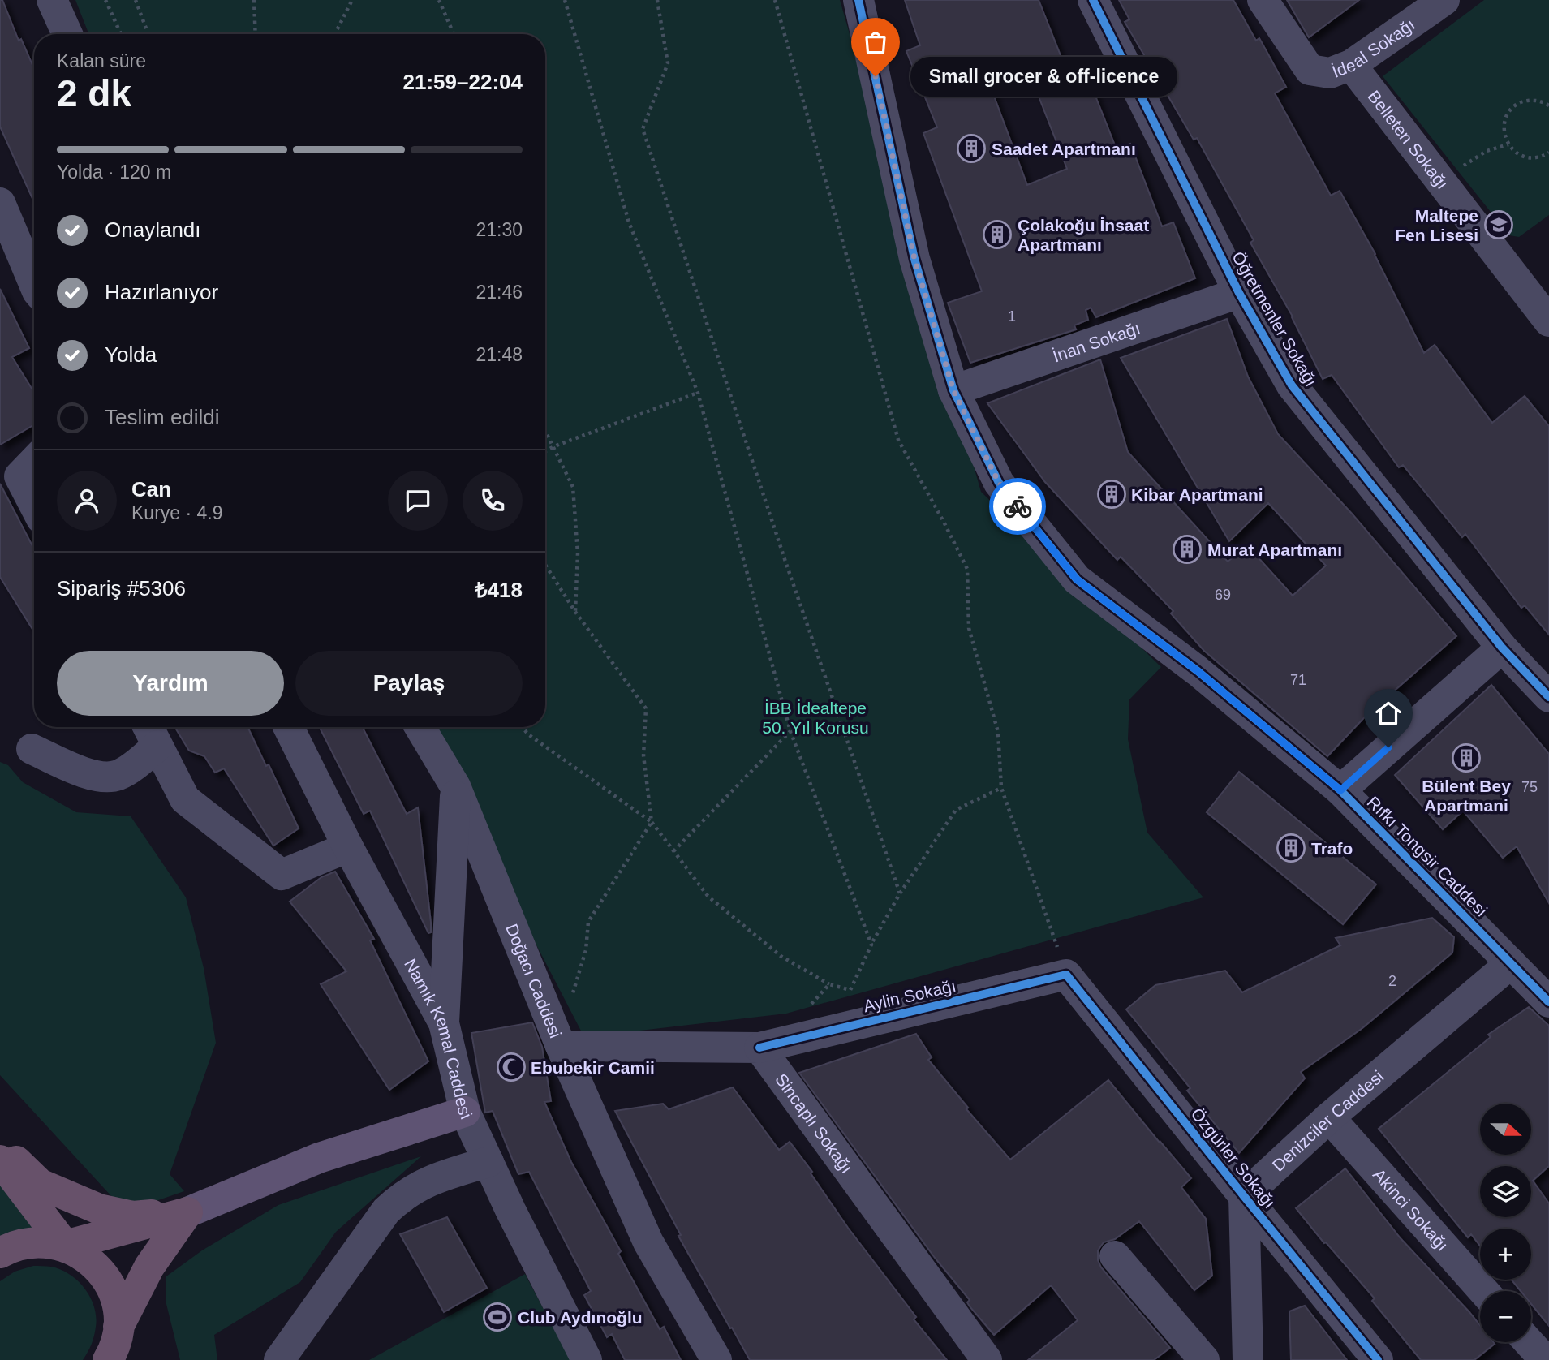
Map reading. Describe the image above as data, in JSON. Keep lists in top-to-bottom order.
{
  "streets": {
    "street": [
      "İdeal Sokağı",
      "Belleten Sokağı",
      "Öğretmenler Sokağı",
      "İnan Sokağı",
      "Rıfkı Tongsir Caddesi",
      "Doğacı Caddesi",
      "Aylin Sokağı",
      "Namık Kemal Caddesi",
      "Denizciler Caddesi",
      "Sincaplı Sokağı",
      "Özgürler Sokağı",
      "Akinci Sokağı"
    ]
  },
  "crossings": [
    ["İdeal Sokağı", "Belleten Sokağı"],
    ["Öğretmenler Sokağı", "İnan Sokağı"],
    ["İnan Sokağı", "Rıfkı Tongsir Caddesi"],
    ["Rıfkı Tongsir Caddesi", "Denizciler Caddesi"],
    ["Aylin Sokağı", "Sincaplı Sokağı"],
    ["Aylin Sokağı", "Özgürler Sokağı"],
    ["Denizciler Caddesi", "Özgürler Sokağı"],
    ["Denizciler Caddesi", "Akinci Sokağı"]
  ],
  "parks": ["İBB İdealtepe 50. Yıl Korusu"],
  "places": {
    "other": ["Small grocer & off-licence"],
    "building": [
      "Saadet Apartmanı",
      "Çolakoğu İnsaat Apartmanı",
      "Kibar Apartmani",
      "Murat Apartmanı",
      "Bülent Bey Apartmani",
      "Trafo"
    ],
    "school or university": ["Maltepe Fen Lisesi"],
    "mosque": ["Ebubekir Camii"],
    "sports": ["Club Aydınoğlu"]
  },
  "house_numbers": [
    "1",
    "69",
    "71",
    "75",
    "2"
  ],
  "north": "right",
  "page": {
    "heading": ["2 dk", "Kalan süre", "21:59–22:04"],
    "panel": [
      "Can",
      "Kurye · 4.9",
      "Sipariş #5306",
      "₺418"
    ],
    "bubble": "Small grocer & off-licence",
    "bar": "Yolda · 120 m",
    "list": [
      ["Onaylandı", "21:30"],
      ["Hazırlanıyor", "21:46"],
      ["Yolda", "21:48"],
      "Teslim edildi"
    ],
    "buttons": ["Yardım", "Paylaş"],
    "map_buttons": ["+", "−"]
  }
}
